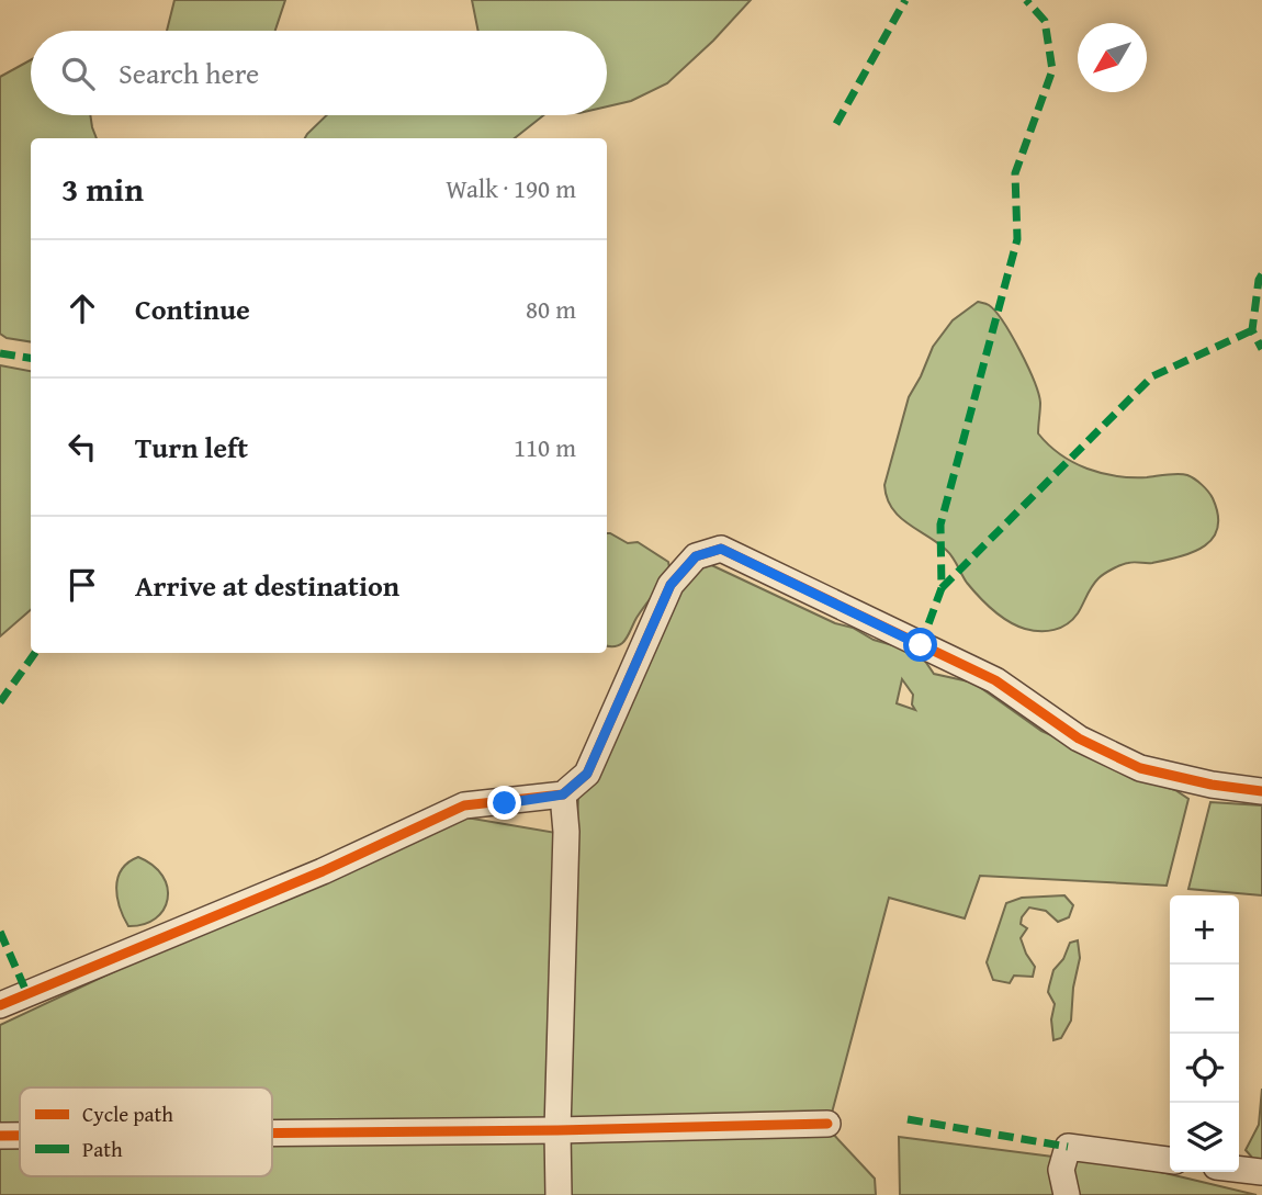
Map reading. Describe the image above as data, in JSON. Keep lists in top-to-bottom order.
{
  "legend": ["Cycle path", "Path"],
  "north": "bottom left",
  "page": {
    "search": "Search here",
    "heading": ["3 min", "Walk · 190 m"],
    "list": [
      ["Continue", "80 m"],
      ["Turn left", "110 m"],
      "Arrive at destination"
    ],
    "map_buttons": ["+", "−"]
  }
}
